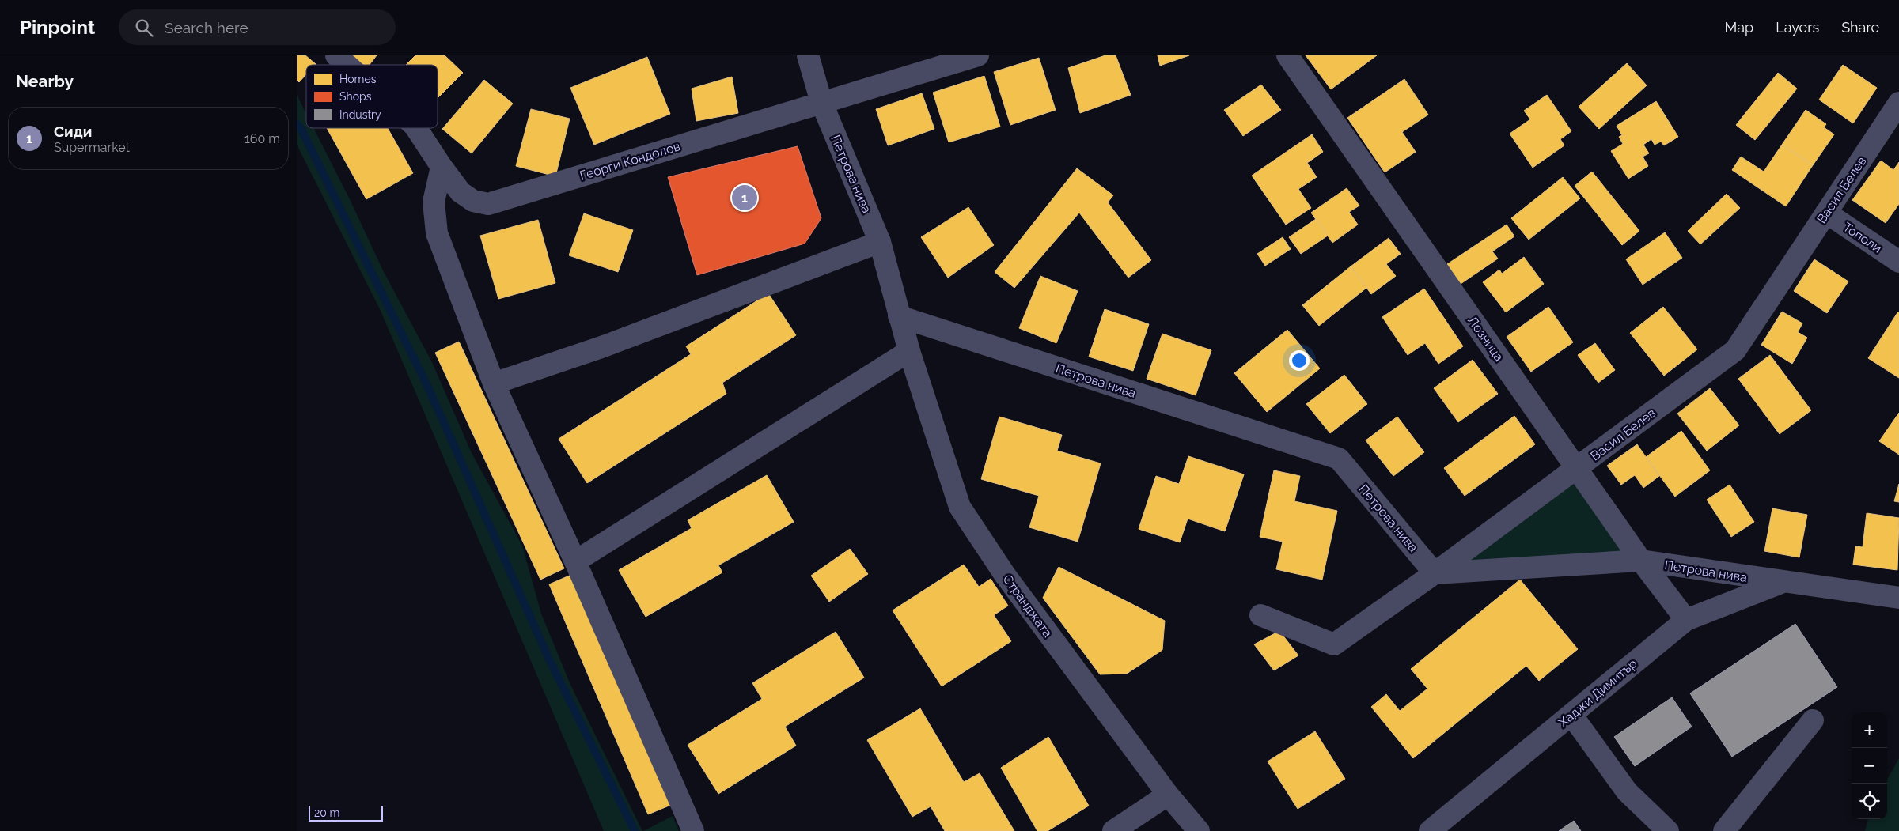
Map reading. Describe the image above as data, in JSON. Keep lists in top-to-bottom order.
{
  "streets": {
    "street": [
      "Георги Кондолов",
      "Петрова нива",
      "Васил Белев",
      "Тополи",
      "Лозница",
      "Странджата",
      "Хаджи Димитър"
    ]
  },
  "crossings": [
    ["Георги Кондолов", "Петрова нива"],
    ["Петрова нива", "Васил Белев"],
    ["Петрова нива", "Лозница"],
    ["Петрова нива", "Странджата"],
    ["Петрова нива", "Хаджи Димитър"],
    ["Васил Белев", "Тополи"],
    ["Васил Белев", "Лозница"],
    ["Лозница", "Хаджи Димитър"]
  ],
  "legend": ["Homes", "Shops", "Industry"],
  "scale_bar": "20 m",
  "page": {
    "header": "Pinpoint",
    "search": "Search here",
    "nav": ["Map", "Layers", "Share"],
    "heading": "Nearby",
    "list": [
      {
        "mark": "1",
        "name": "Сиди",
        "note": "Supermarket",
        "value": "160 m"
      }
    ],
    "pins": "1",
    "map_buttons": ["+", "−"],
    "scale": "20 m"
  }
}
